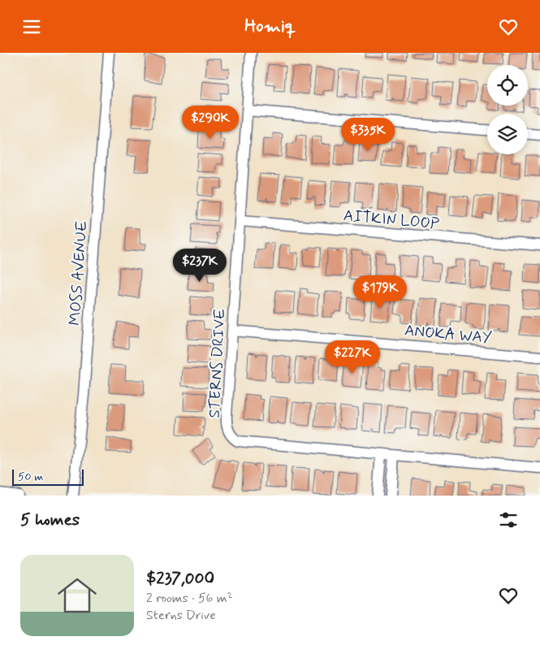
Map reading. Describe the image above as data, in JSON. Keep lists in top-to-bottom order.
{
  "streets": {
    "street": [
      "AITKIN LOOP",
      "MOSS AVENUE",
      "ANOKA WAY",
      "STERNS DRIVE"
    ]
  },
  "crossings": [
    ["AITKIN LOOP", "STERNS DRIVE"],
    ["ANOKA WAY", "STERNS DRIVE"]
  ],
  "scale_bar": "50 m",
  "page": {
    "header": "Homiq",
    "price": [
      "$290K",
      "$335K",
      "$237K",
      "$179K",
      "$227K"
    ],
    "scale": "50 m",
    "heading": "5 homes",
    "list": [
      {
        "name": "$237,000",
        "note": "2 rooms · 56 m² · Sterns Drive"
      }
    ]
  }
}
